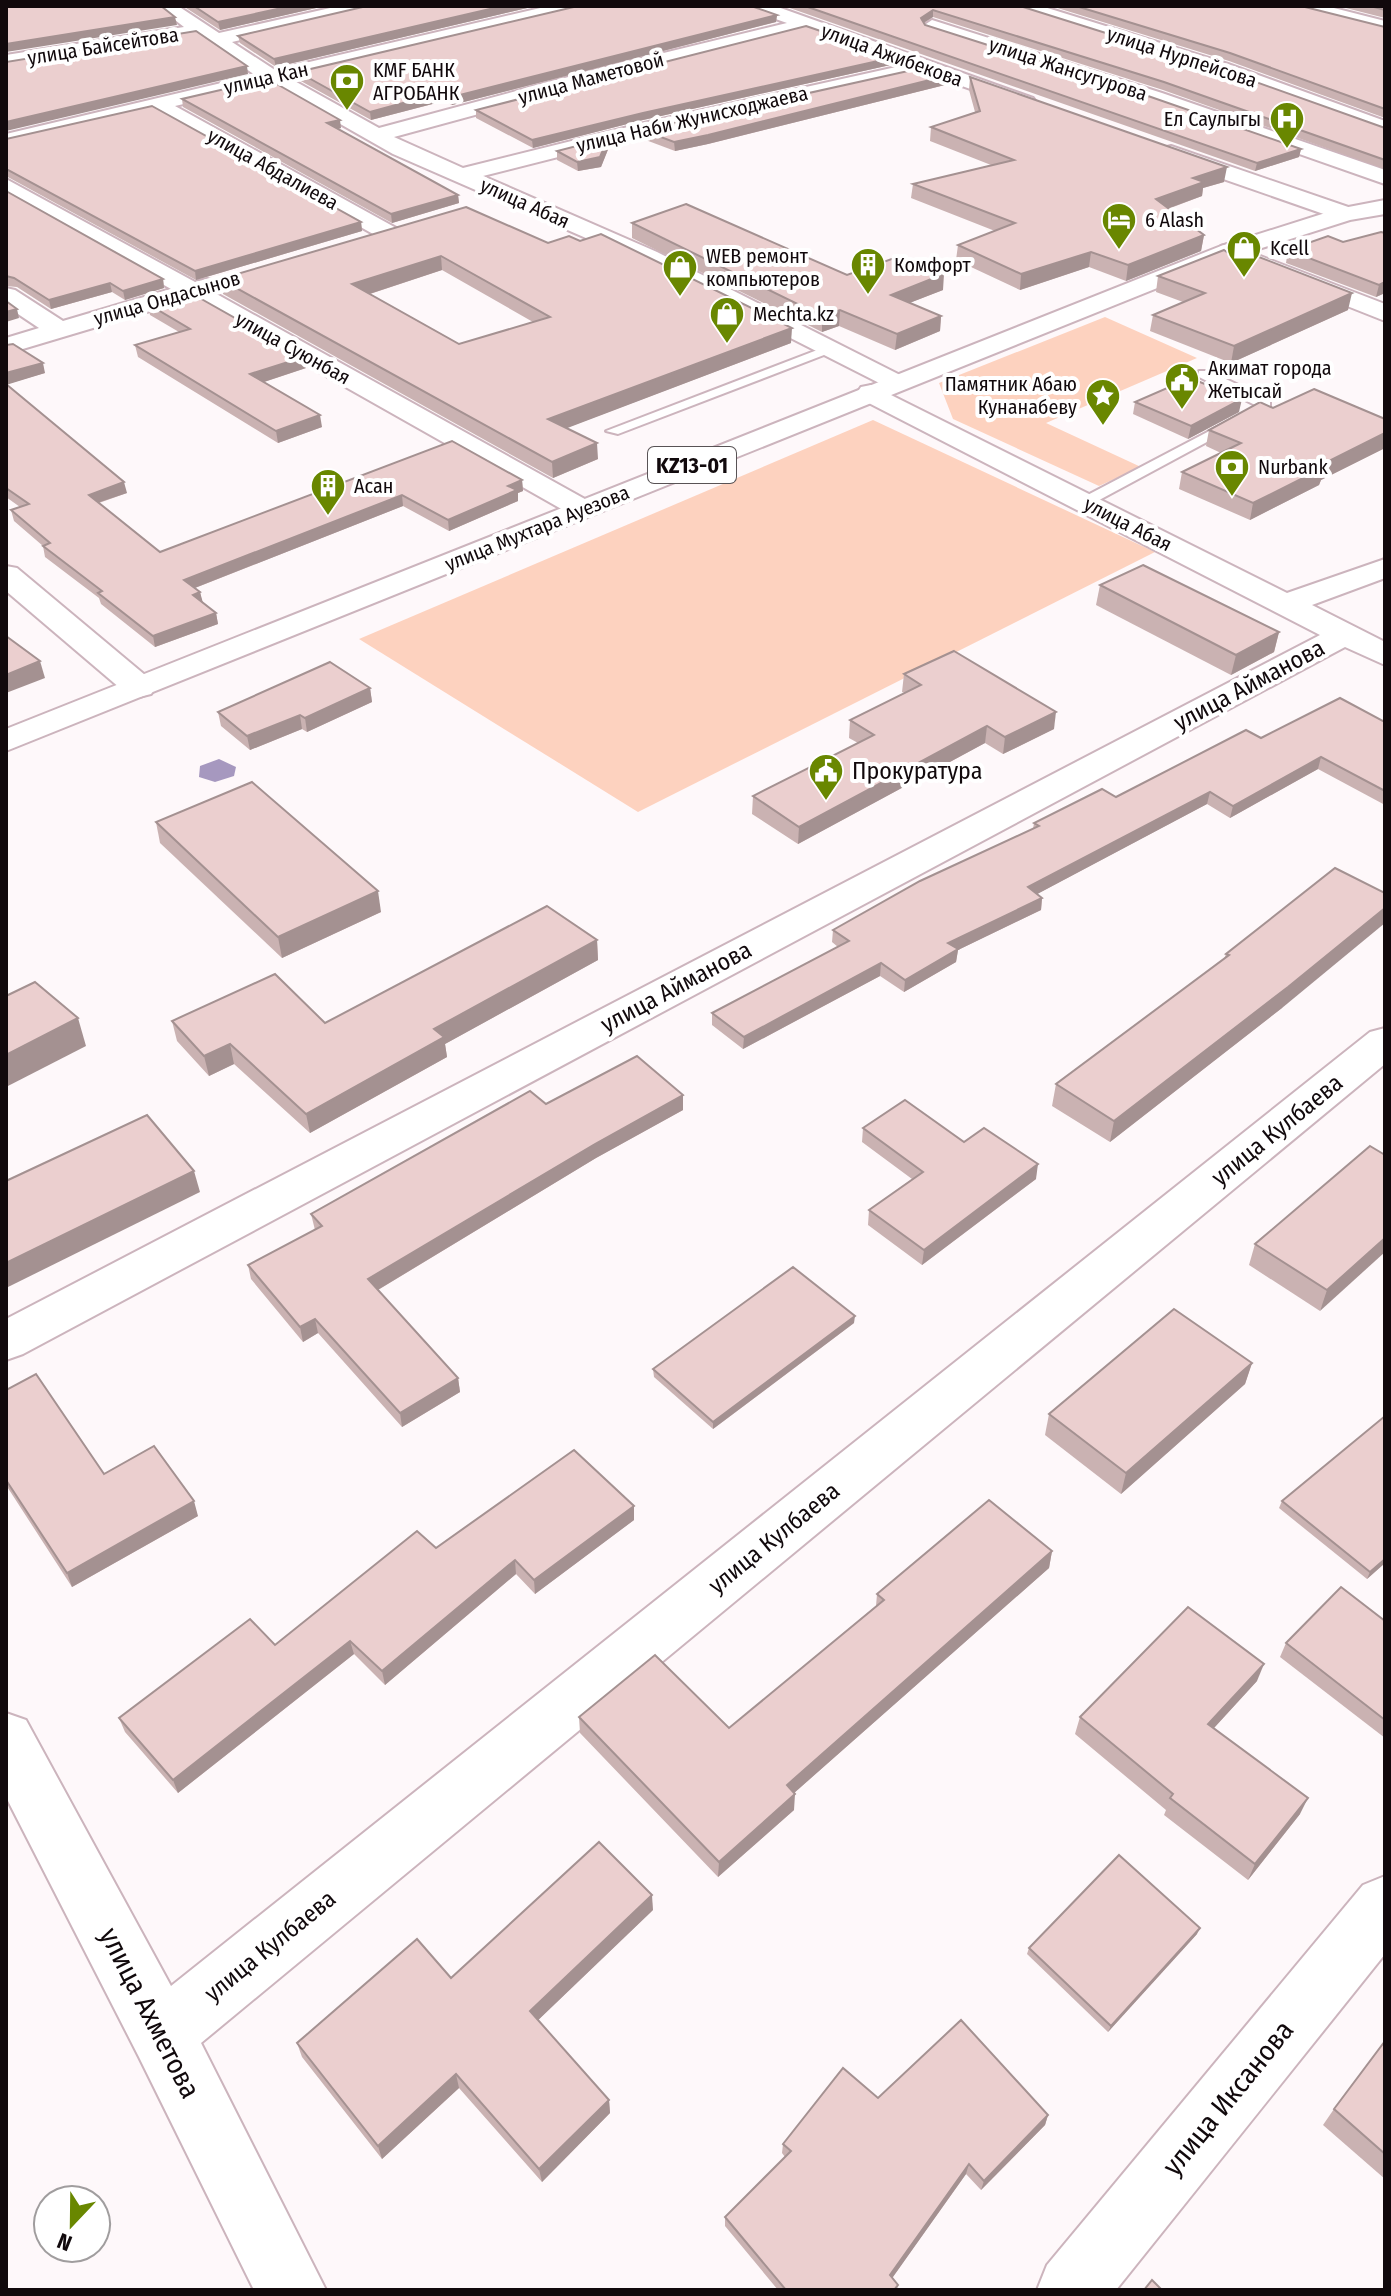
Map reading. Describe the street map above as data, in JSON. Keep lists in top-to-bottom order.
{
  "streets": {
    "street": [
      "улица Байсейтова",
      "улица Ажибекова",
      "улица Нурпейсова",
      "улица Жансугурова",
      "улица Кан",
      "улица Маметовой",
      "улица Наби Жунисходжаева",
      "улица Абдалиева",
      "улица Абая",
      "улица Ондасынов",
      "улица Суюнбая",
      "KZ13-01",
      "улица Мухтара Ауезова",
      "улица Айманова",
      "улица Кулбаева",
      "улица Ахметова",
      "улица Иксанова"
    ]
  },
  "crossings": [
    ["улица Байсейтова", "улица Абая"],
    ["улица Ажибекова", "улица Маметовой"],
    ["улица Ажибекова", "улица Наби Жунисходжаева"],
    ["улица Кан", "улица Абдалиева"],
    ["улица Кан", "улица Абая"],
    ["улица Маметовой", "улица Абая"],
    ["улица Наби Жунисходжаева", "улица Абая"],
    ["улица Абая", "улица Мухтара Ауезова"],
    ["улица Абая", "улица Айманова"],
    ["улица Ондасынов", "улица Суюнбая"],
    ["улица Суюнбая", "улица Мухтара Ауезова"],
    ["улица Кулбаева", "улица Ахметова"]
  ],
  "places": {
    "bank": ["KMF БАНК АГРОБАНК", "Nurbank"],
    "hospital": ["Ел Саулыгы"],
    "hotel": ["6 Alash"],
    "shop": ["Kcell", "WEB ремонт компьютеров", "Mechta.kz"],
    "building": ["Комфорт", "Асан"],
    "public building": ["Акимат города Жетысай", "Прокуратура"],
    "place": ["Памятник Абаю Кунанабеву"]
  },
  "north": "bottom"
}
